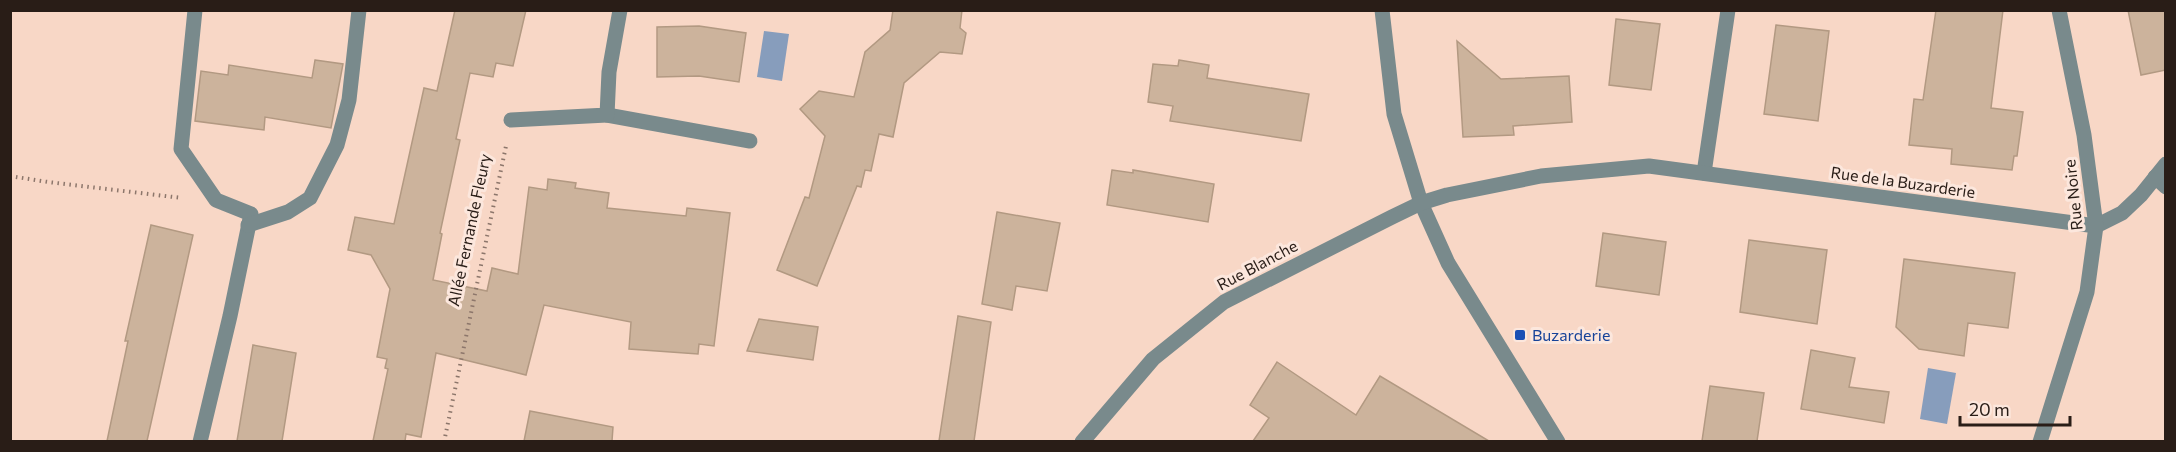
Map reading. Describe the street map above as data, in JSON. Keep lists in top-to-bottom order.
{
  "streets": {
    "street": ["Rue de la Buzarderie", "Rue Noire", "Rue Blanche"],
    "path": ["Allée Fernande Fleury"]
  },
  "crossings": [
    ["Rue de la Buzarderie", "Rue Noire"],
    ["Rue de la Buzarderie", "Rue Blanche"]
  ],
  "places": {
    "transit": ["Buzarderie"]
  },
  "scale_bar": "20 m"
}
